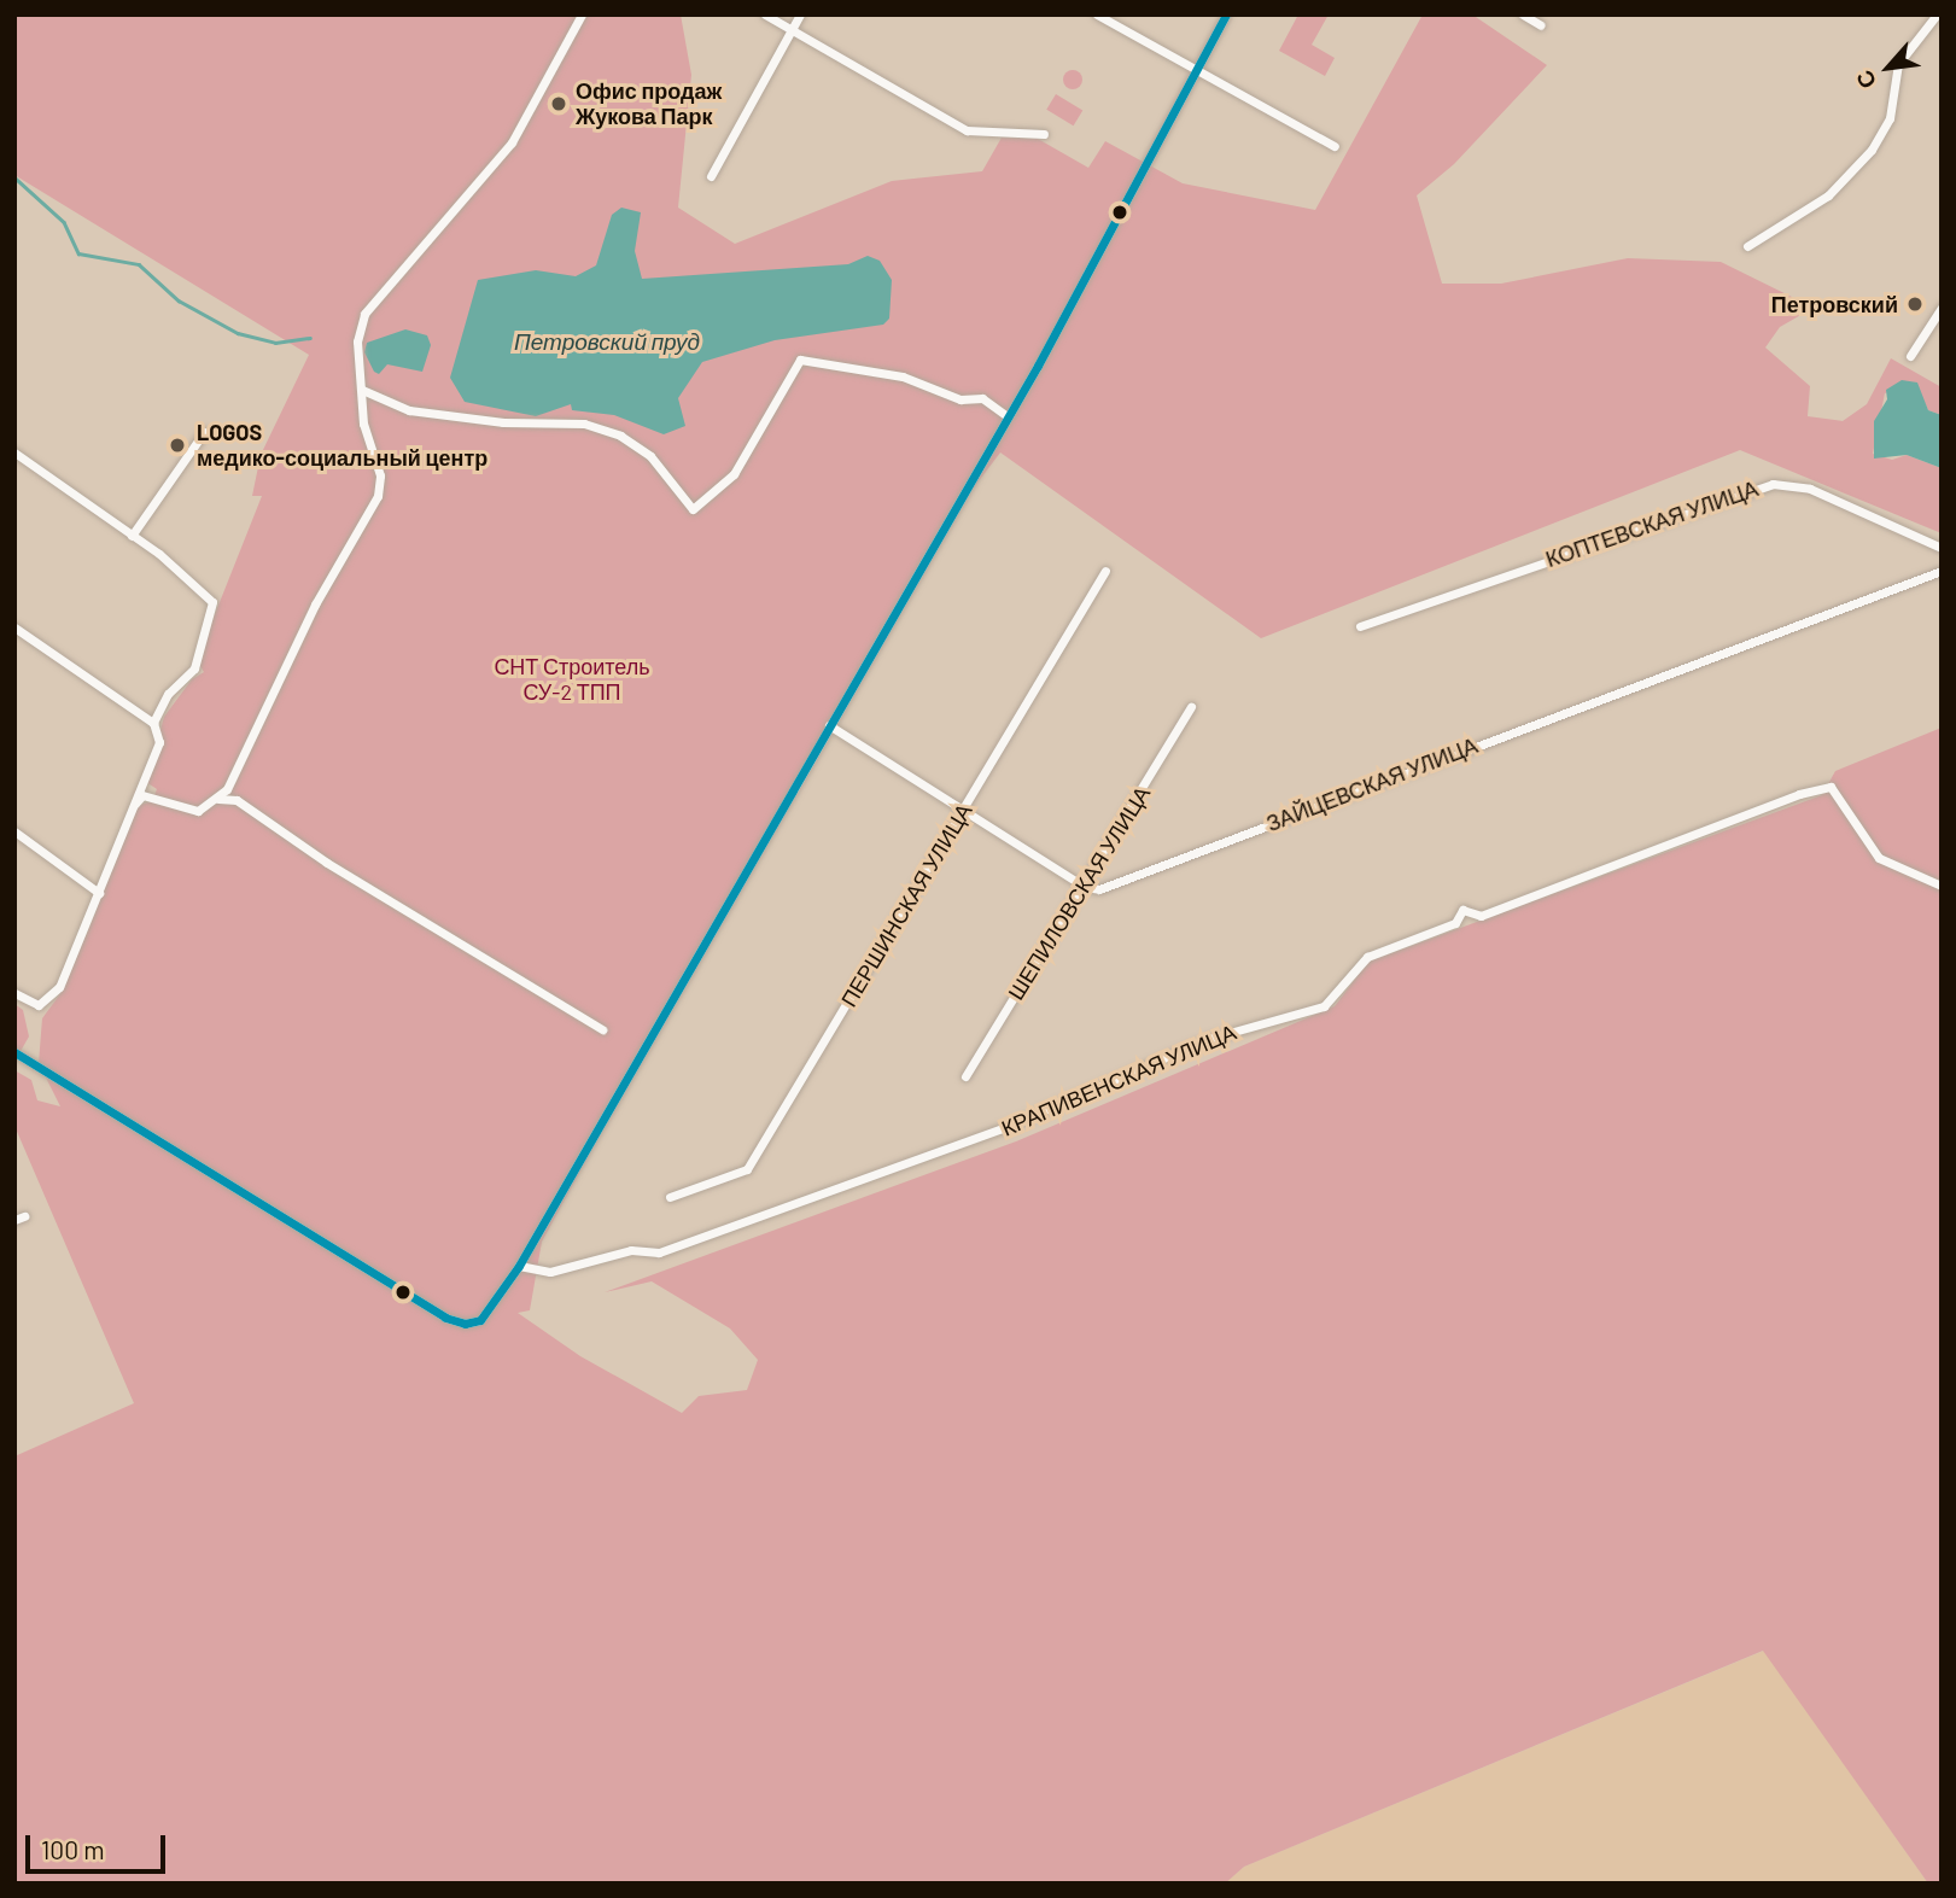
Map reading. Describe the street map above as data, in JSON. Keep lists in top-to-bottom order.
{
  "streets": {
    "street": [
      "КОПТЕВСКАЯ УЛИЦА",
      "ЗАЙЦЕВСКАЯ УЛИЦА",
      "ШЕПИЛОВСКАЯ УЛИЦА",
      "ПЕРШИНСКАЯ УЛИЦА",
      "КРАПИВЕНСКАЯ УЛИЦА"
    ]
  },
  "crossings": [
    ["ЗАЙЦЕВСКАЯ УЛИЦА", "ШЕПИЛОВСКАЯ УЛИЦА"]
  ],
  "water": ["Петровский пруд"],
  "parks": ["СНТ Строитель СУ-2 ТПП"],
  "places": ["Офис продаж Жукова Парк", "Петровский", "LOGOS медико-социальный центр"],
  "scale_bar": "100 m",
  "north": "bottom left"
}
